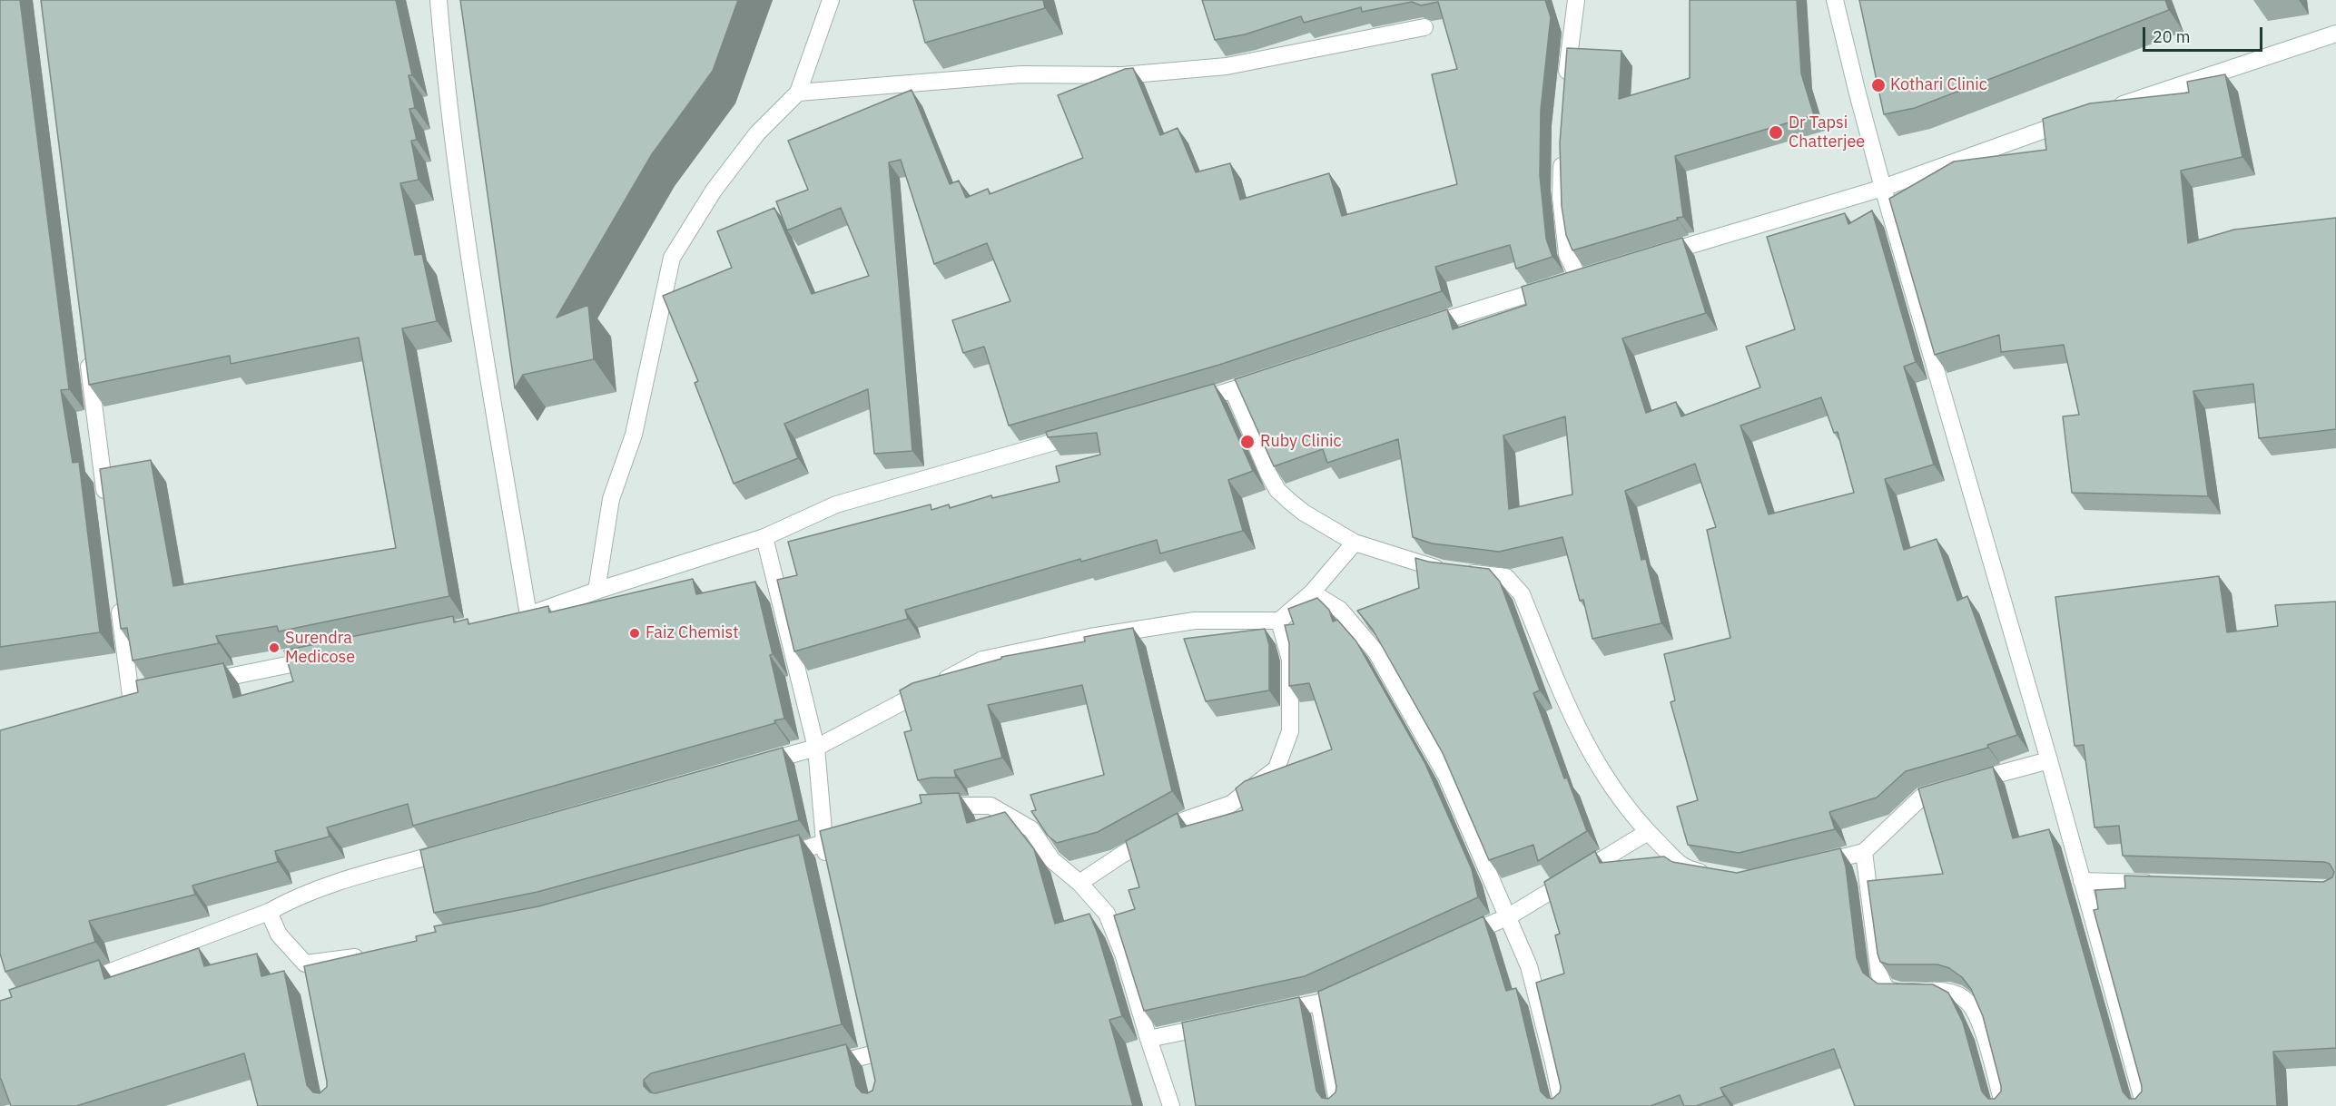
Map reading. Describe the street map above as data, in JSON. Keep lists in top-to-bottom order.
{
  "places": [
    "Kothari Clinic",
    "Dr Tapsi Chatterjee",
    "Ruby Clinic",
    "Faiz Chemist",
    "Surendra Medicose"
  ],
  "scale_bar": "20 m"
}
